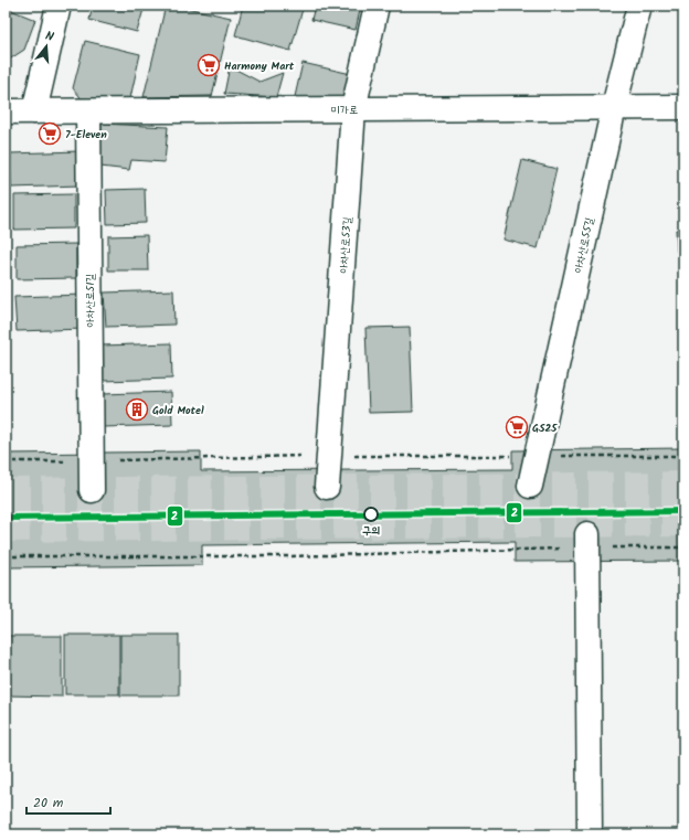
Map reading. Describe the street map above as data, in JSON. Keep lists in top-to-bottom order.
{
  "streets": {
    "street": [
      "미가로",
      "아차산로53길",
      "아차산로55길",
      "아차산로51길"
    ]
  },
  "crossings": [
    ["미가로", "아차산로53길"],
    ["미가로", "아차산로55길"],
    ["미가로", "아차산로51길"]
  ],
  "places": {
    "supermarket": ["Harmony Mart", "7-Eleven", "GS25"],
    "building": ["Gold Motel"],
    "other": ["구의"]
  },
  "lines": ["transit line 2"],
  "scale_bar": "20 m",
  "north": "top"
}
